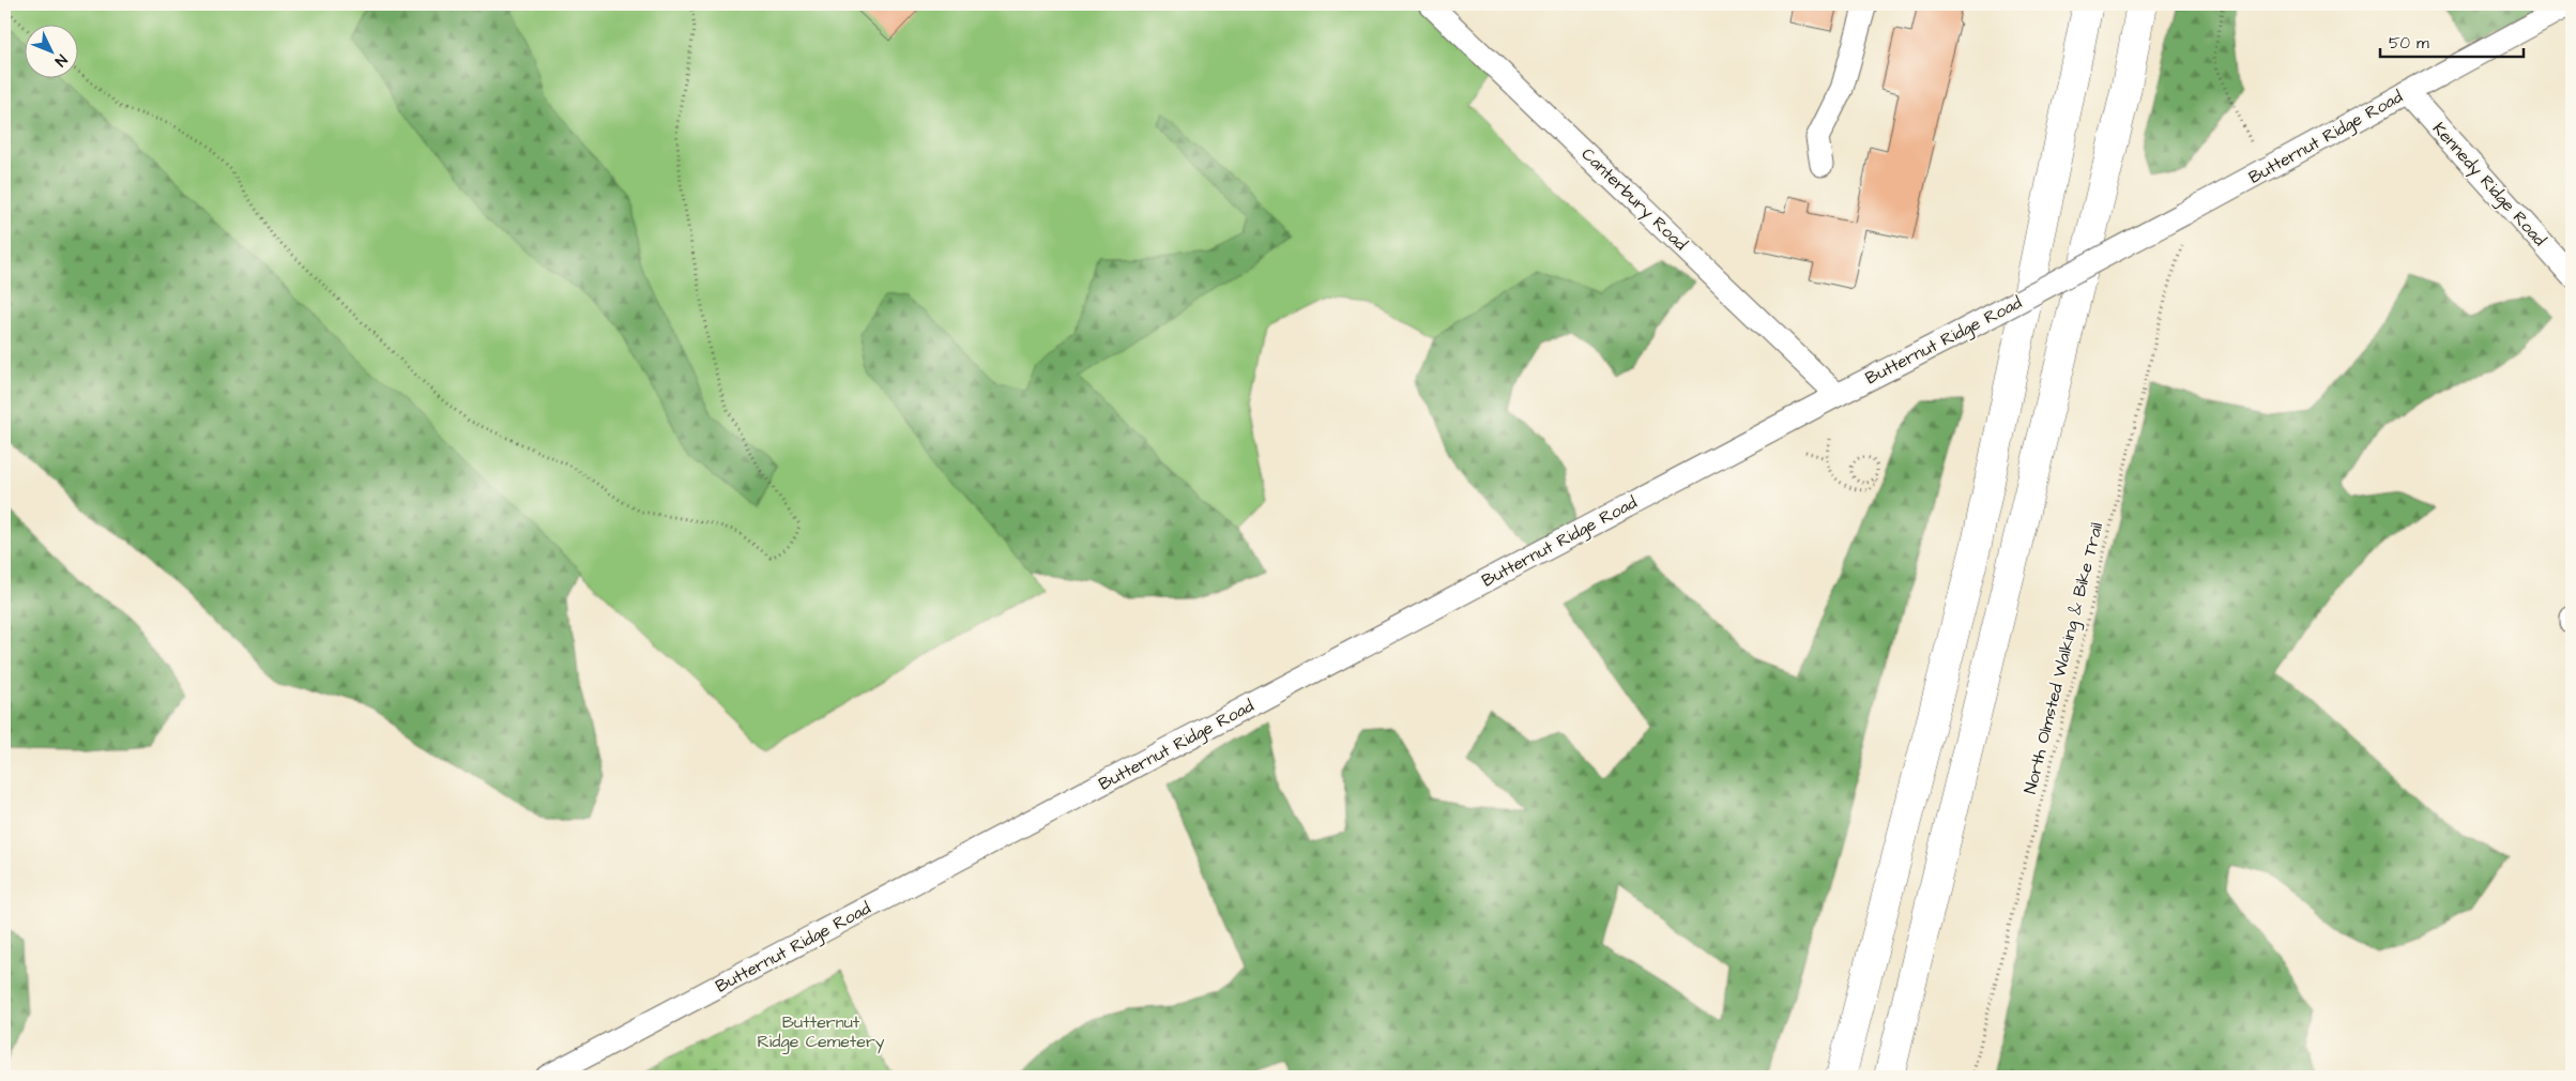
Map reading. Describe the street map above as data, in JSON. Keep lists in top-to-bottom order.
{
  "streets": {
    "street": ["Butternut Ridge Road", "Kennedy Ridge Road", "Canterbury Road"],
    "path": ["North Olmsted Walking & Bike Trail"]
  },
  "crossings": [
    ["Butternut Ridge Road", "Kennedy Ridge Road"],
    ["Butternut Ridge Road", "Canterbury Road"]
  ],
  "parks": ["Butternut Ridge Cemetery"],
  "scale_bar": "50 m",
  "north": "bottom right"
}
